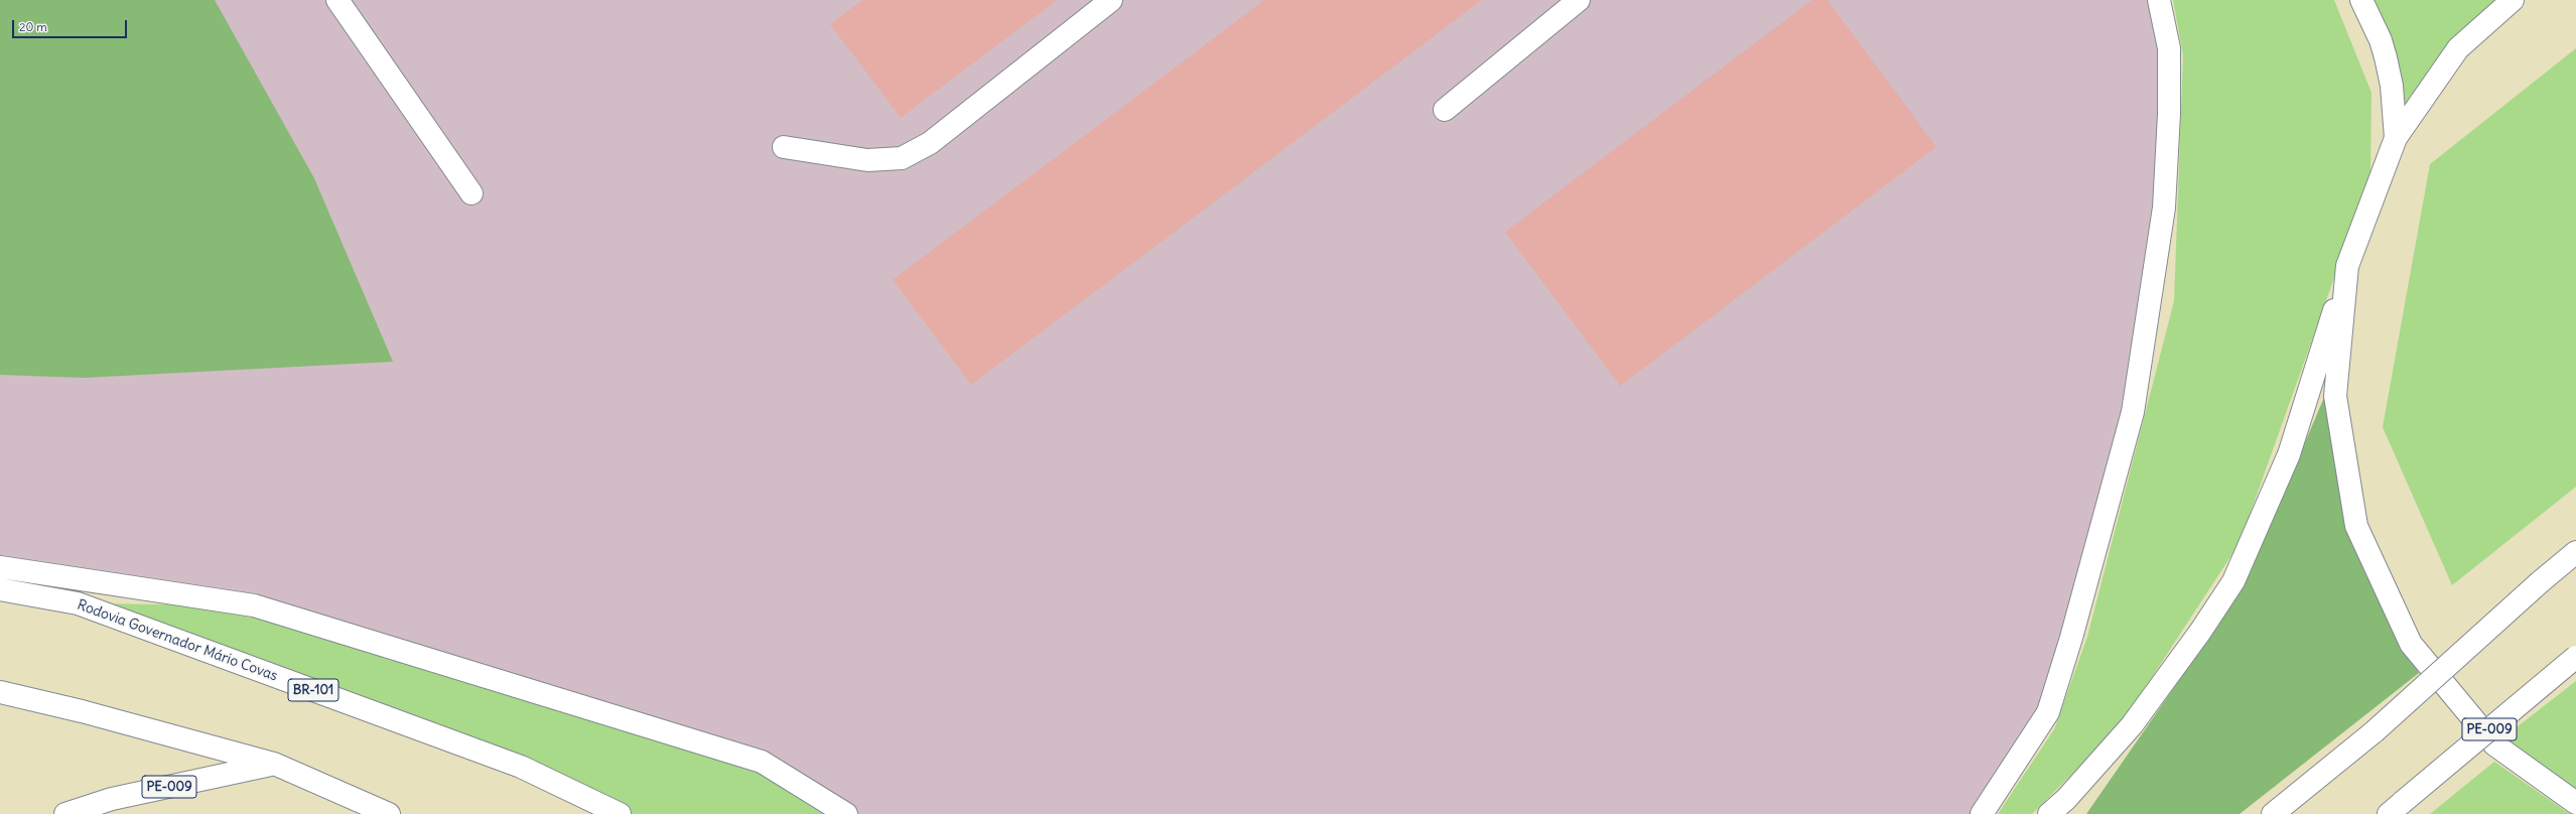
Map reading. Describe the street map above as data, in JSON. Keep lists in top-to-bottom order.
{
  "streets": {
    "main road": ["Rodovia Governador Mário Covas", "BR-101", "PE-009"]
  },
  "scale_bar": "20 m"
}
